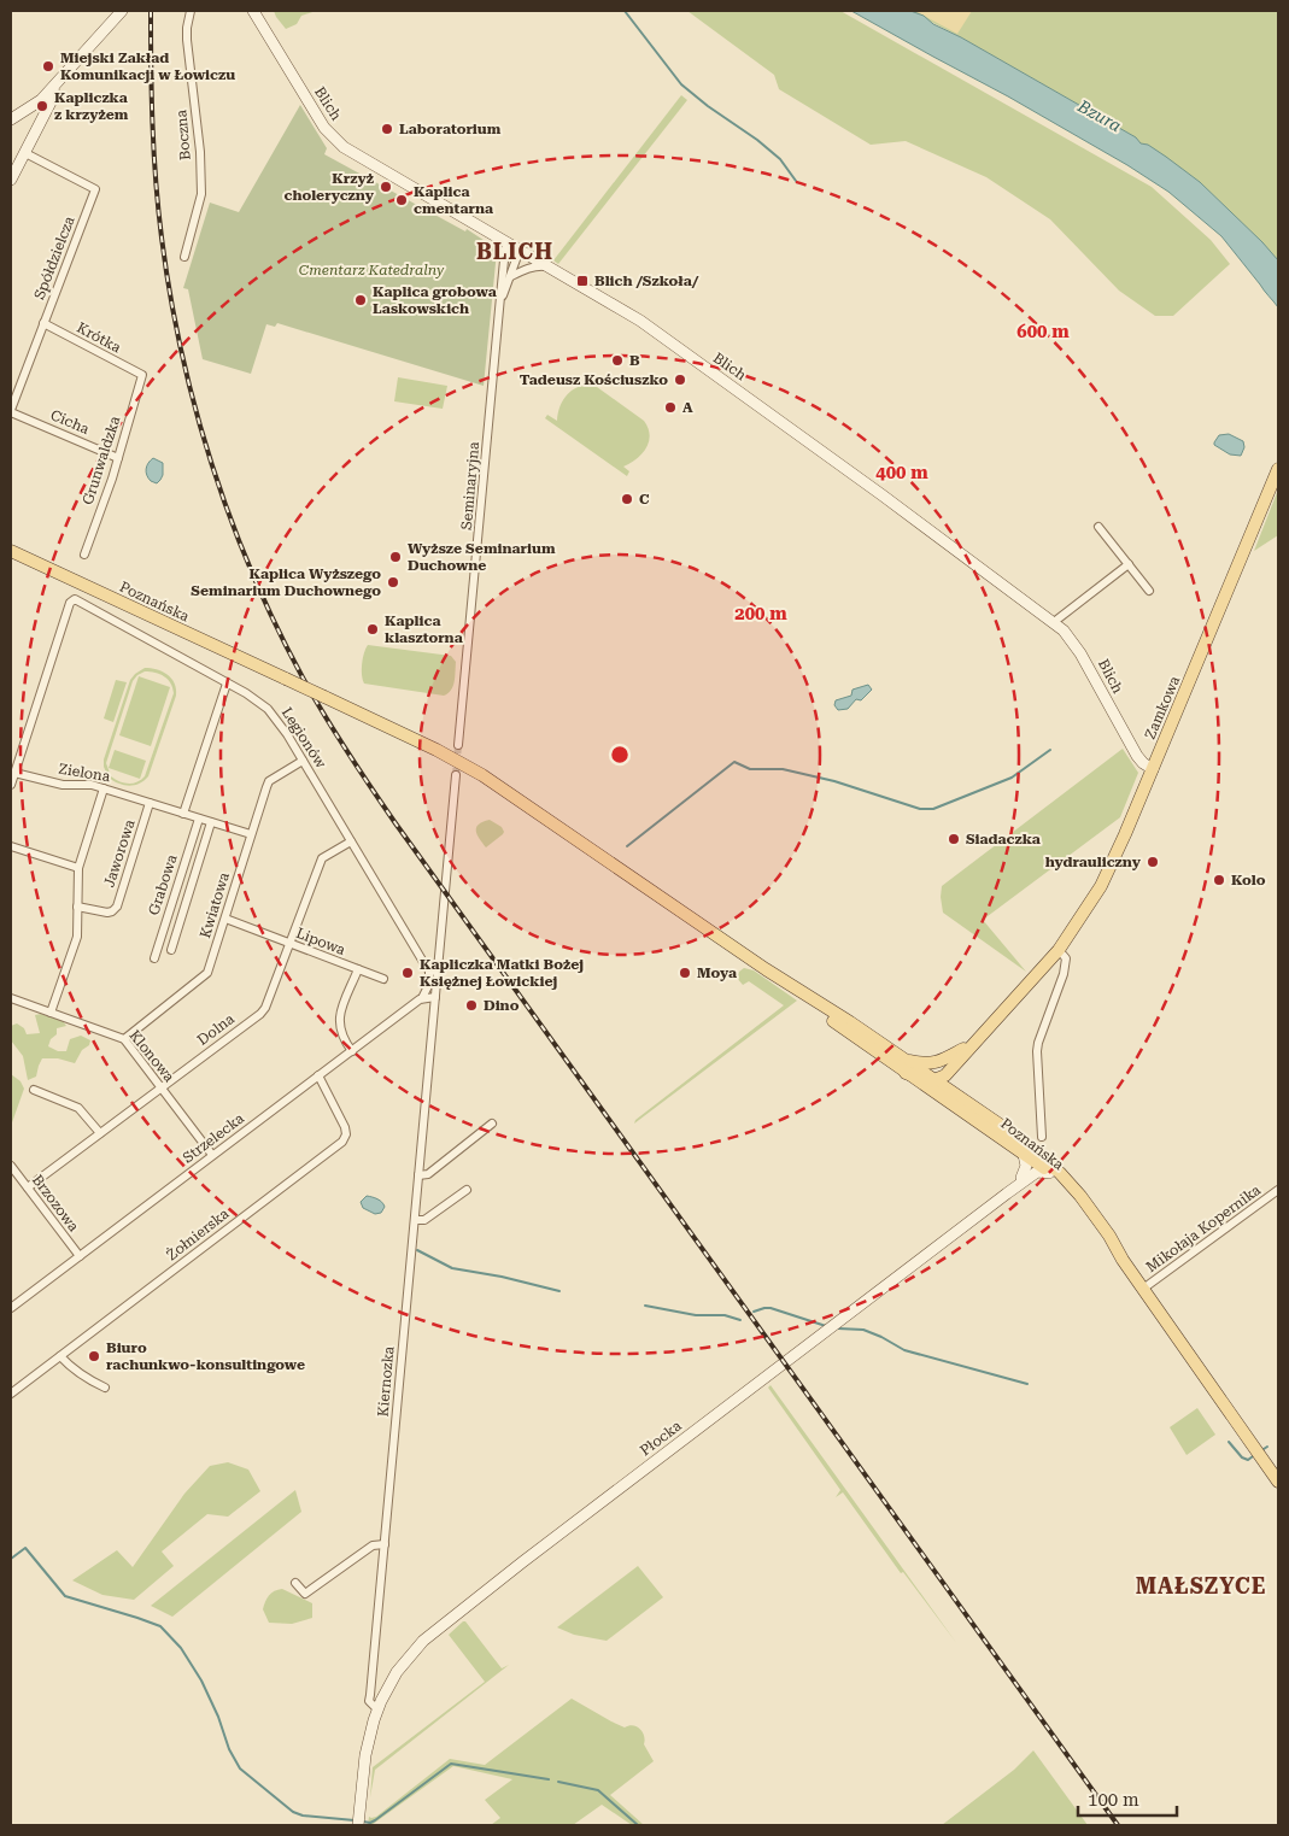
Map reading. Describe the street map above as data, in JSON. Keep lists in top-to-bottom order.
{
  "streets": {
    "main road": ["Poznańska", "Zamkowa"],
    "street": [
      "Blich",
      "Boczna",
      "Spółdzielcza",
      "Krótka",
      "Cicha",
      "Grunwaldzka",
      "Seminaryjna",
      "Legionów",
      "Zielona",
      "Jaworowa",
      "Grabowa",
      "Kwiatowa",
      "Lipowa",
      "Dolna",
      "Klonowa",
      "Strzelecka",
      "Brzozowa",
      "Mikołaja Kopernika",
      "Żołnierska",
      "Kiernozka",
      "Płocka"
    ]
  },
  "crossings": [
    ["Blich", "Seminaryjna"],
    ["Blich", "Zamkowa"],
    ["Spółdzielcza", "Krótka"],
    ["Spółdzielcza", "Cicha"],
    ["Krótka", "Grunwaldzka"],
    ["Cicha", "Grunwaldzka"],
    ["Poznańska", "Zamkowa"],
    ["Poznańska", "Mikołaja Kopernika"],
    ["Poznańska", "Płocka"],
    ["Legionów", "Zielona"],
    ["Legionów", "Kwiatowa"],
    ["Legionów", "Dolna"],
    ["Legionów", "Kiernozka"],
    ["Zielona", "Jaworowa"],
    ["Zielona", "Grabowa"],
    ["Zielona", "Kwiatowa"],
    ["Kwiatowa", "Lipowa"],
    ["Kwiatowa", "Klonowa"],
    ["Lipowa", "Dolna"],
    ["Lipowa", "Strzelecka"],
    ["Dolna", "Klonowa"],
    ["Dolna", "Brzozowa"],
    ["Klonowa", "Strzelecka"],
    ["Strzelecka", "Brzozowa"],
    ["Strzelecka", "Żołnierska"],
    ["Kiernozka", "Płocka"]
  ],
  "districts": ["BLICH", "MAŁSZYCE"],
  "water": ["Bzura"],
  "parks": ["Cmentarz Katedralny"],
  "places": {
    "other": [
      "Miejski Zakład Komunikacji w Łowiczu",
      "Kapliczka z krzyżem",
      "Laboratorium",
      "Krzyż choleryczny",
      "Kaplica cmentarna",
      "Kaplica grobowa Laskowskich",
      "B",
      "Tadeusz Kościuszko",
      "A",
      "C",
      "Wyższe Seminarium Duchowne",
      "Kaplica Wyższego Seminarium Duchownego",
      "Kaplica klasztorna",
      "Siadaczka",
      "hydrauliczny",
      "Kolo",
      "Kapliczka Matki Bożej Księżnej Łowickiej",
      "Moya",
      "Dino",
      "Biuro rachunkwo-konsultingowe"
    ],
    "transit": ["Blich /Szkoła/"]
  },
  "scale_bar": "100 m",
  "rings": ["600 m", "400 m", "200 m"]
}
